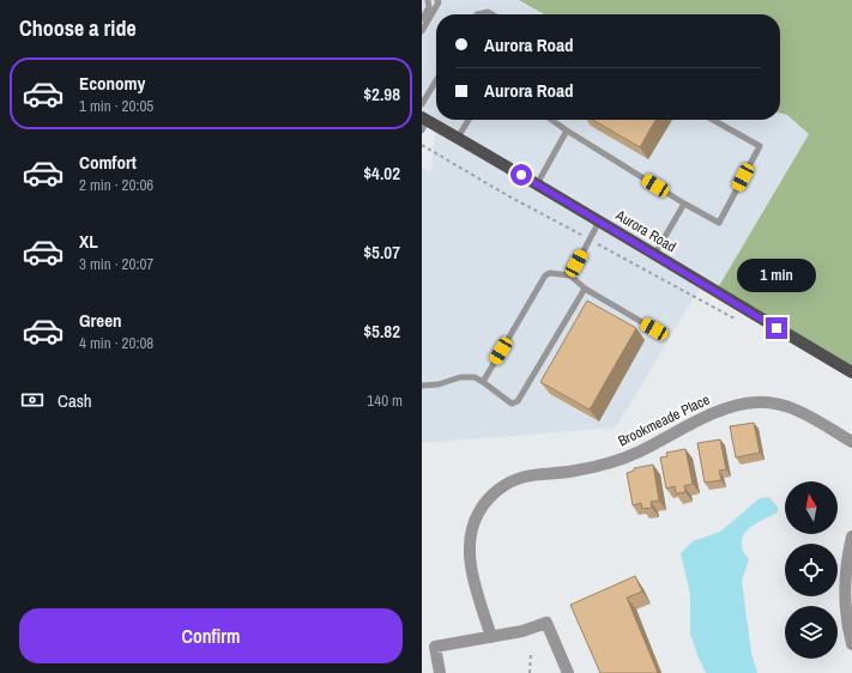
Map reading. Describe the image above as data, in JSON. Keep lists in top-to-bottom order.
{
  "streets": {
    "main road": ["Aurora Road"],
    "street": ["Brookmeade Place"]
  },
  "north": "top",
  "page": {
    "heading": "Choose a ride",
    "banner": ["Aurora Road", "Aurora Road"],
    "list": [
      {
        "name": "Economy",
        "note": "1 min · 20:05",
        "value": "$2.98"
      },
      {
        "name": "Comfort",
        "note": "2 min · 20:06",
        "value": "$4.02"
      },
      {
        "name": "XL",
        "note": "3 min · 20:07",
        "value": "$5.07"
      },
      {
        "name": "Green",
        "note": "4 min · 20:08",
        "value": "$5.82"
      }
    ],
    "bubble": "1 min",
    "pay": ["Cash", "140 m"],
    "buttons": "Confirm"
  }
}
